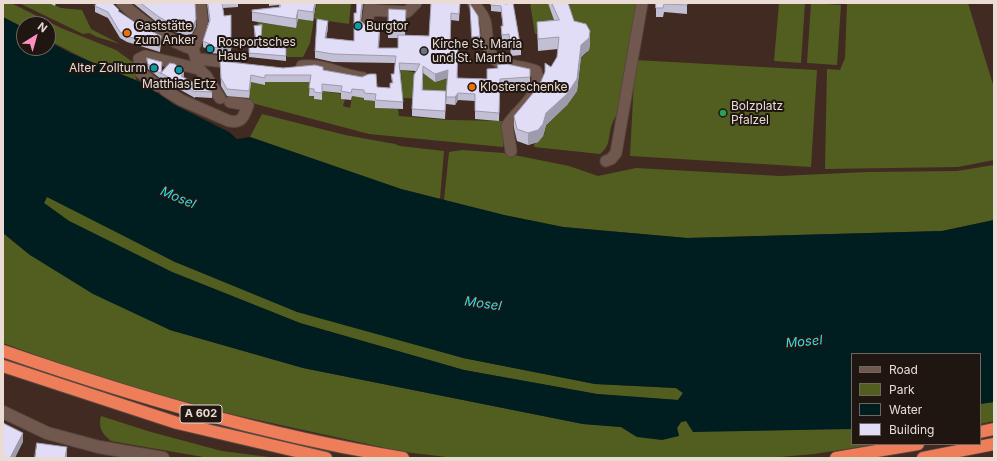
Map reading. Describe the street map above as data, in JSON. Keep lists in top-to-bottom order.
{
  "streets": {
    "highway": ["A 602"]
  },
  "water": ["Mosel"],
  "places": [
    "Burgtor",
    "Gaststätte zum Anker",
    "Rosportsches Haus",
    "Kirche St. Maria und St. Martin",
    "Alter Zollturm",
    "Matthias Ertz",
    "Klosterschenke",
    "Bolzplatz Pfalzel"
  ],
  "legend": [
    "Road",
    "Park",
    "Water",
    "Building"
  ],
  "north": "top right"
}
